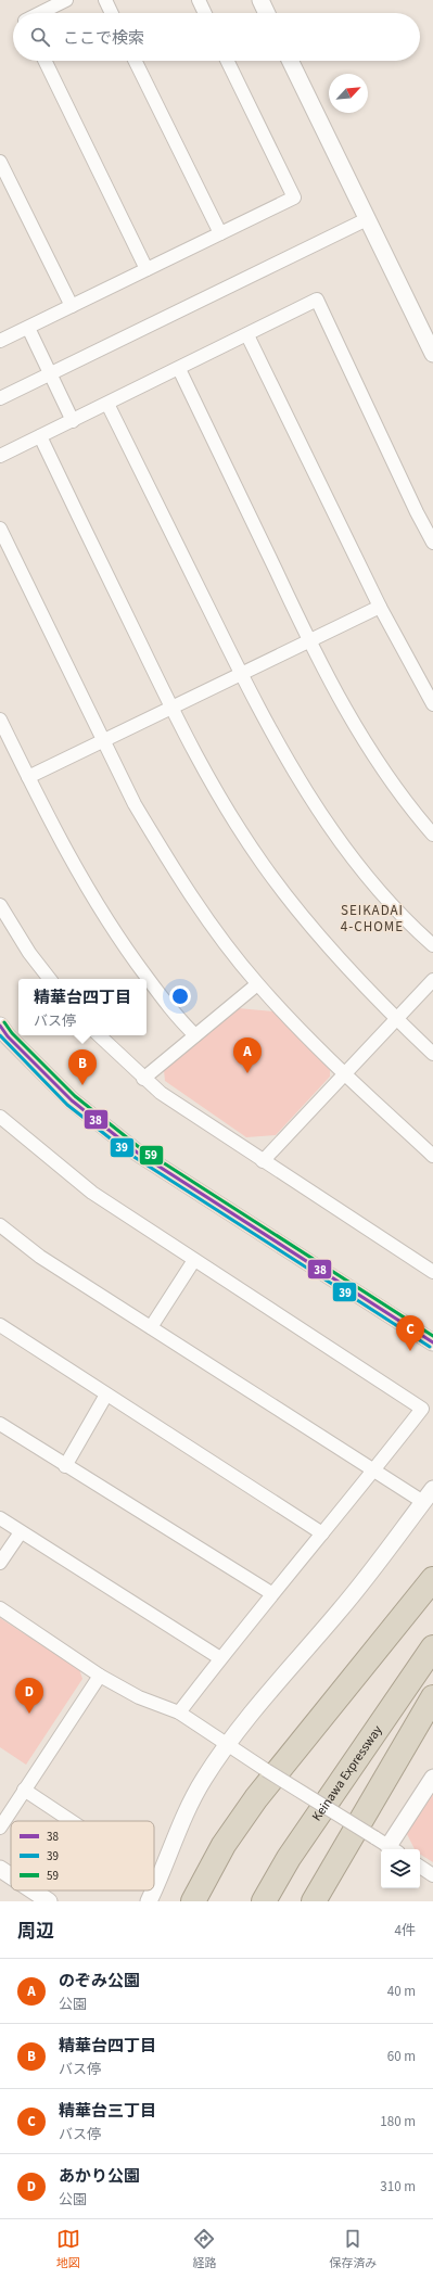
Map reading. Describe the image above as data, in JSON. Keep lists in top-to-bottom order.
{
  "streets": {
    "highway": ["Keinawa Expressway"]
  },
  "districts": ["SEIKADAI 4-CHOME"],
  "lines": ["transit line 59", "transit line 38", "transit line 39"],
  "legend": ["38", "39", "59"],
  "north": "top right",
  "page": {
    "search": "ここで検索",
    "popup": ["精華台四丁目", "バス停"],
    "pins": [
      "A",
      "B",
      "C",
      "D"
    ],
    "heading": ["周辺", "4件"],
    "list": [
      {
        "mark": "A",
        "name": "のぞみ公園",
        "note": "公園",
        "value": "40 m"
      },
      {
        "mark": "B",
        "name": "精華台四丁目",
        "note": "バス停",
        "value": "60 m"
      },
      {
        "mark": "C",
        "name": "精華台三丁目",
        "note": "バス停",
        "value": "180 m"
      },
      {
        "mark": "D",
        "name": "あかり公園",
        "note": "公園",
        "value": "310 m"
      }
    ],
    "nav": ["地図", "経路", "保存済み"]
  }
}
